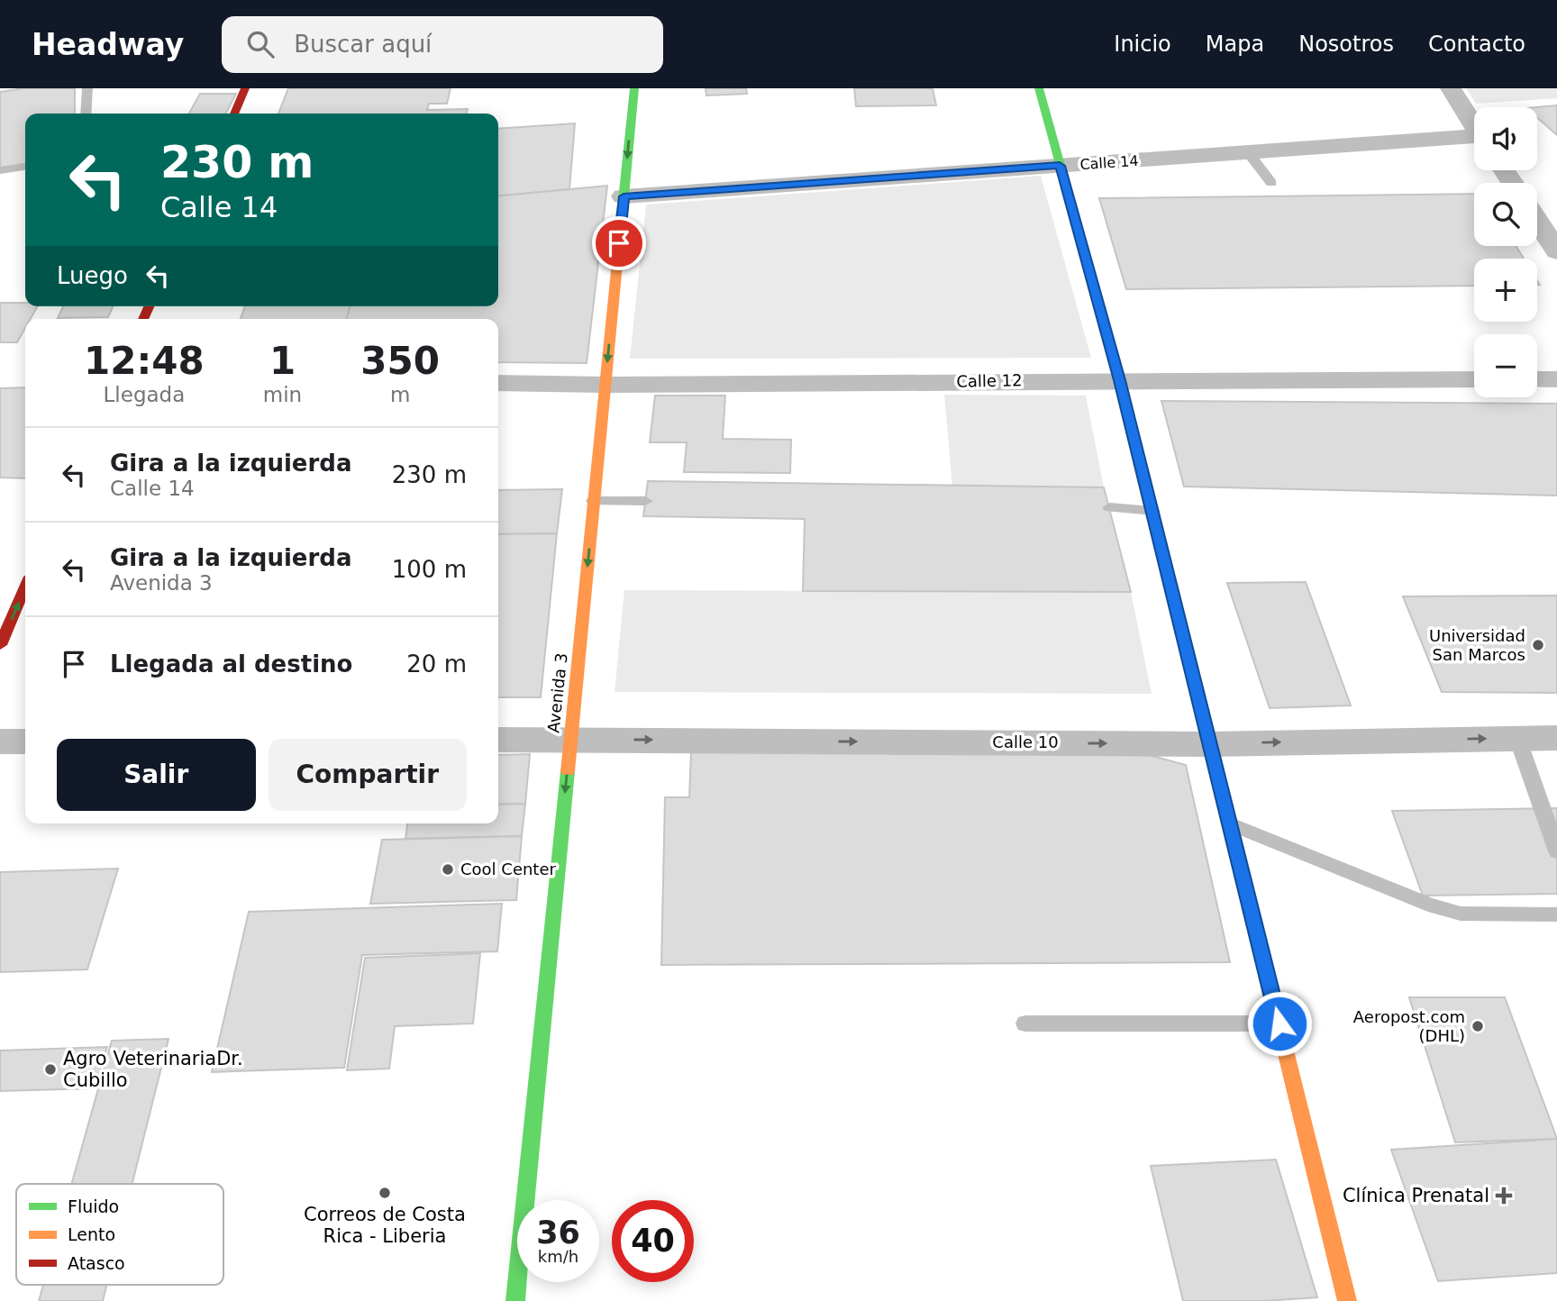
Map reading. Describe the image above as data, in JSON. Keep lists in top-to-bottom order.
{
  "streets": {
    "street": [
      "Calle 14",
      "Calle 12",
      "Avenida 3",
      "Calle 10"
    ]
  },
  "crossings": [
    ["Calle 14", "Avenida 3"],
    ["Calle 12", "Avenida 3"],
    ["Avenida 3", "Calle 10"]
  ],
  "one_way": ["Avenida 3", "Calle 10"],
  "places": {
    "other": [
      "Universidad San Marcos",
      "Cool Center",
      "Aeropost.com (DHL)",
      "Agro VeterinariaDr. Cubillo",
      "Correos de Costa Rica - Liberia"
    ],
    "health": ["Clínica Prenatal"]
  },
  "legend": ["Fluido", "Lento", "Atasco"],
  "page": {
    "header": "Headway",
    "search": "Buscar aquí",
    "nav": [
      "Inicio",
      "Mapa",
      "Nosotros",
      "Contacto"
    ],
    "map_buttons": ["+", "−"],
    "turn": ["230 m", "Calle 14"],
    "then": "Luego",
    "eta": [
      "12:48",
      "Llegada",
      "1",
      "min",
      "350",
      "m"
    ],
    "list": [
      {
        "name": "Gira a la izquierda",
        "note": "Calle 14",
        "value": "230 m"
      },
      {
        "name": "Gira a la izquierda",
        "note": "Avenida 3",
        "value": "100 m"
      },
      {
        "name": "Llegada al destino",
        "value": "20 m"
      }
    ],
    "buttons": ["Salir", "Compartir"],
    "speed": "36 km/h",
    "limit": "40"
  }
}
